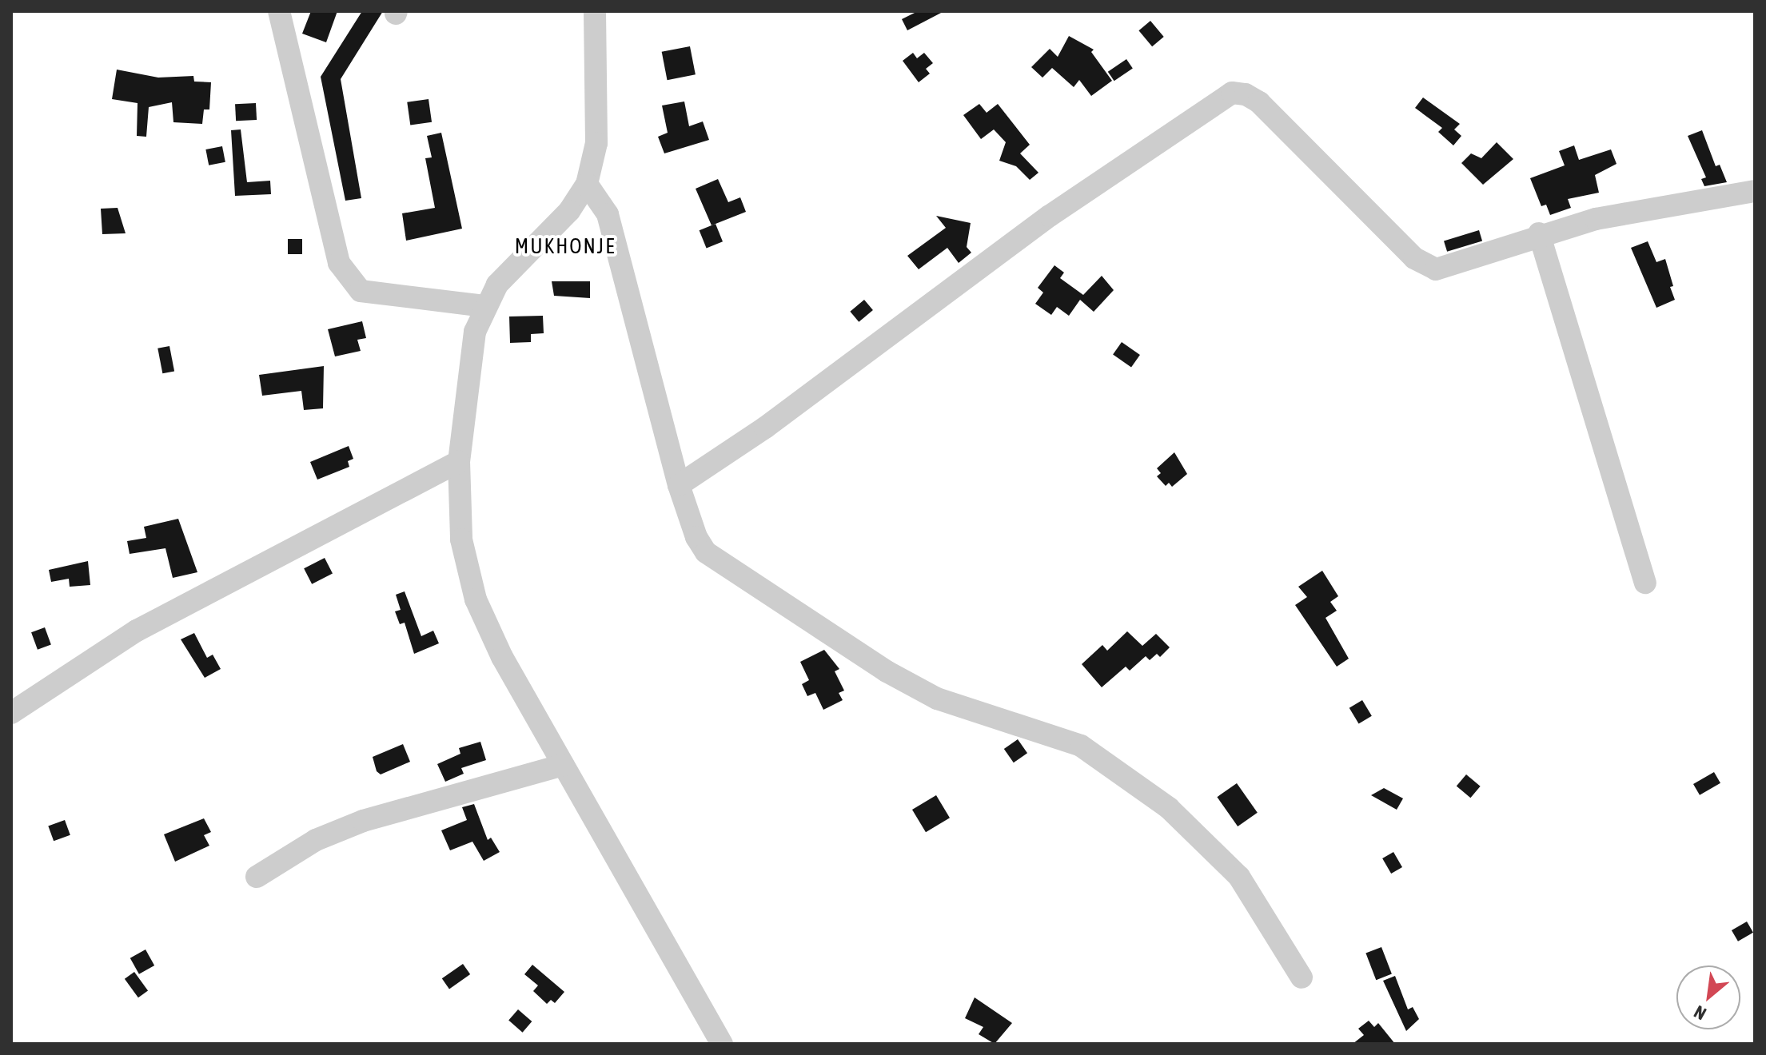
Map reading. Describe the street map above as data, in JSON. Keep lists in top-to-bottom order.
{
  "districts": ["MUKHONJE"],
  "north": "bottom left"
}
